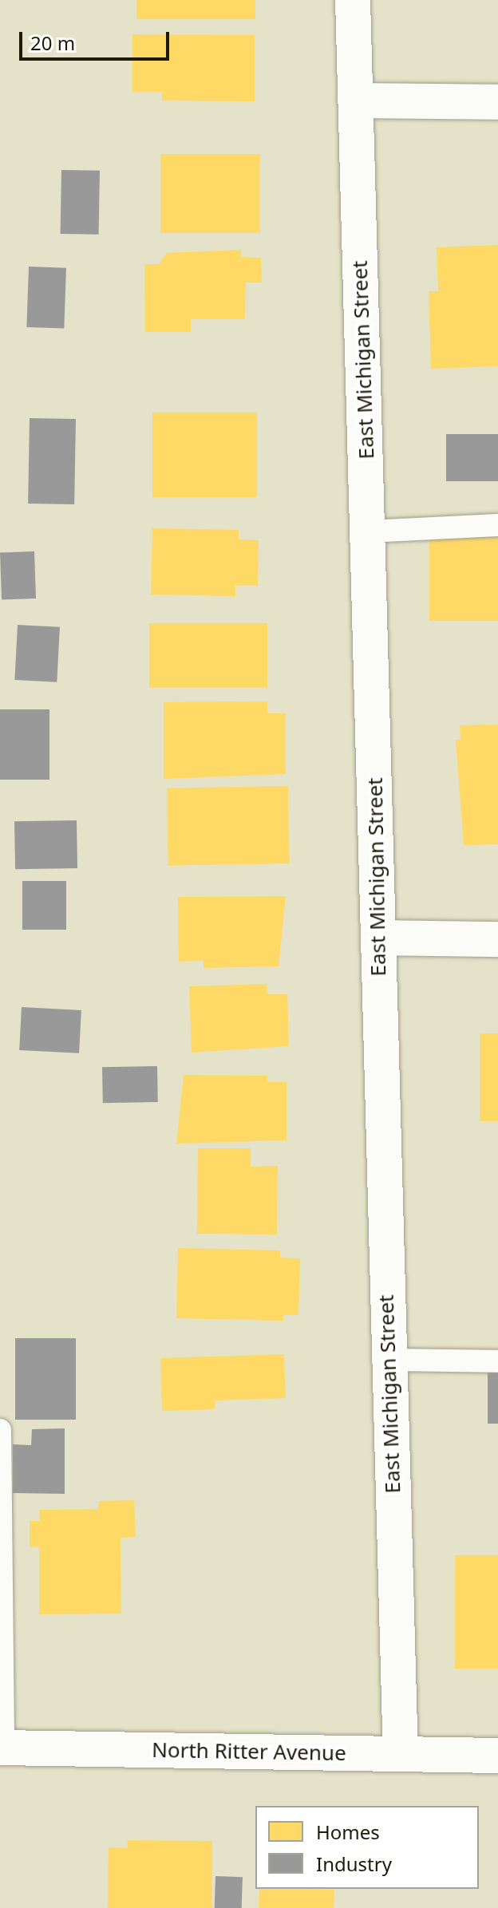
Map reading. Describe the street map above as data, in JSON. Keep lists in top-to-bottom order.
{
  "streets": {
    "street": ["East Michigan Street", "North Ritter Avenue"]
  },
  "crossings": [
    ["East Michigan Street", "North Ritter Avenue"]
  ],
  "legend": ["Homes", "Industry"],
  "scale_bar": "20 m"
}
